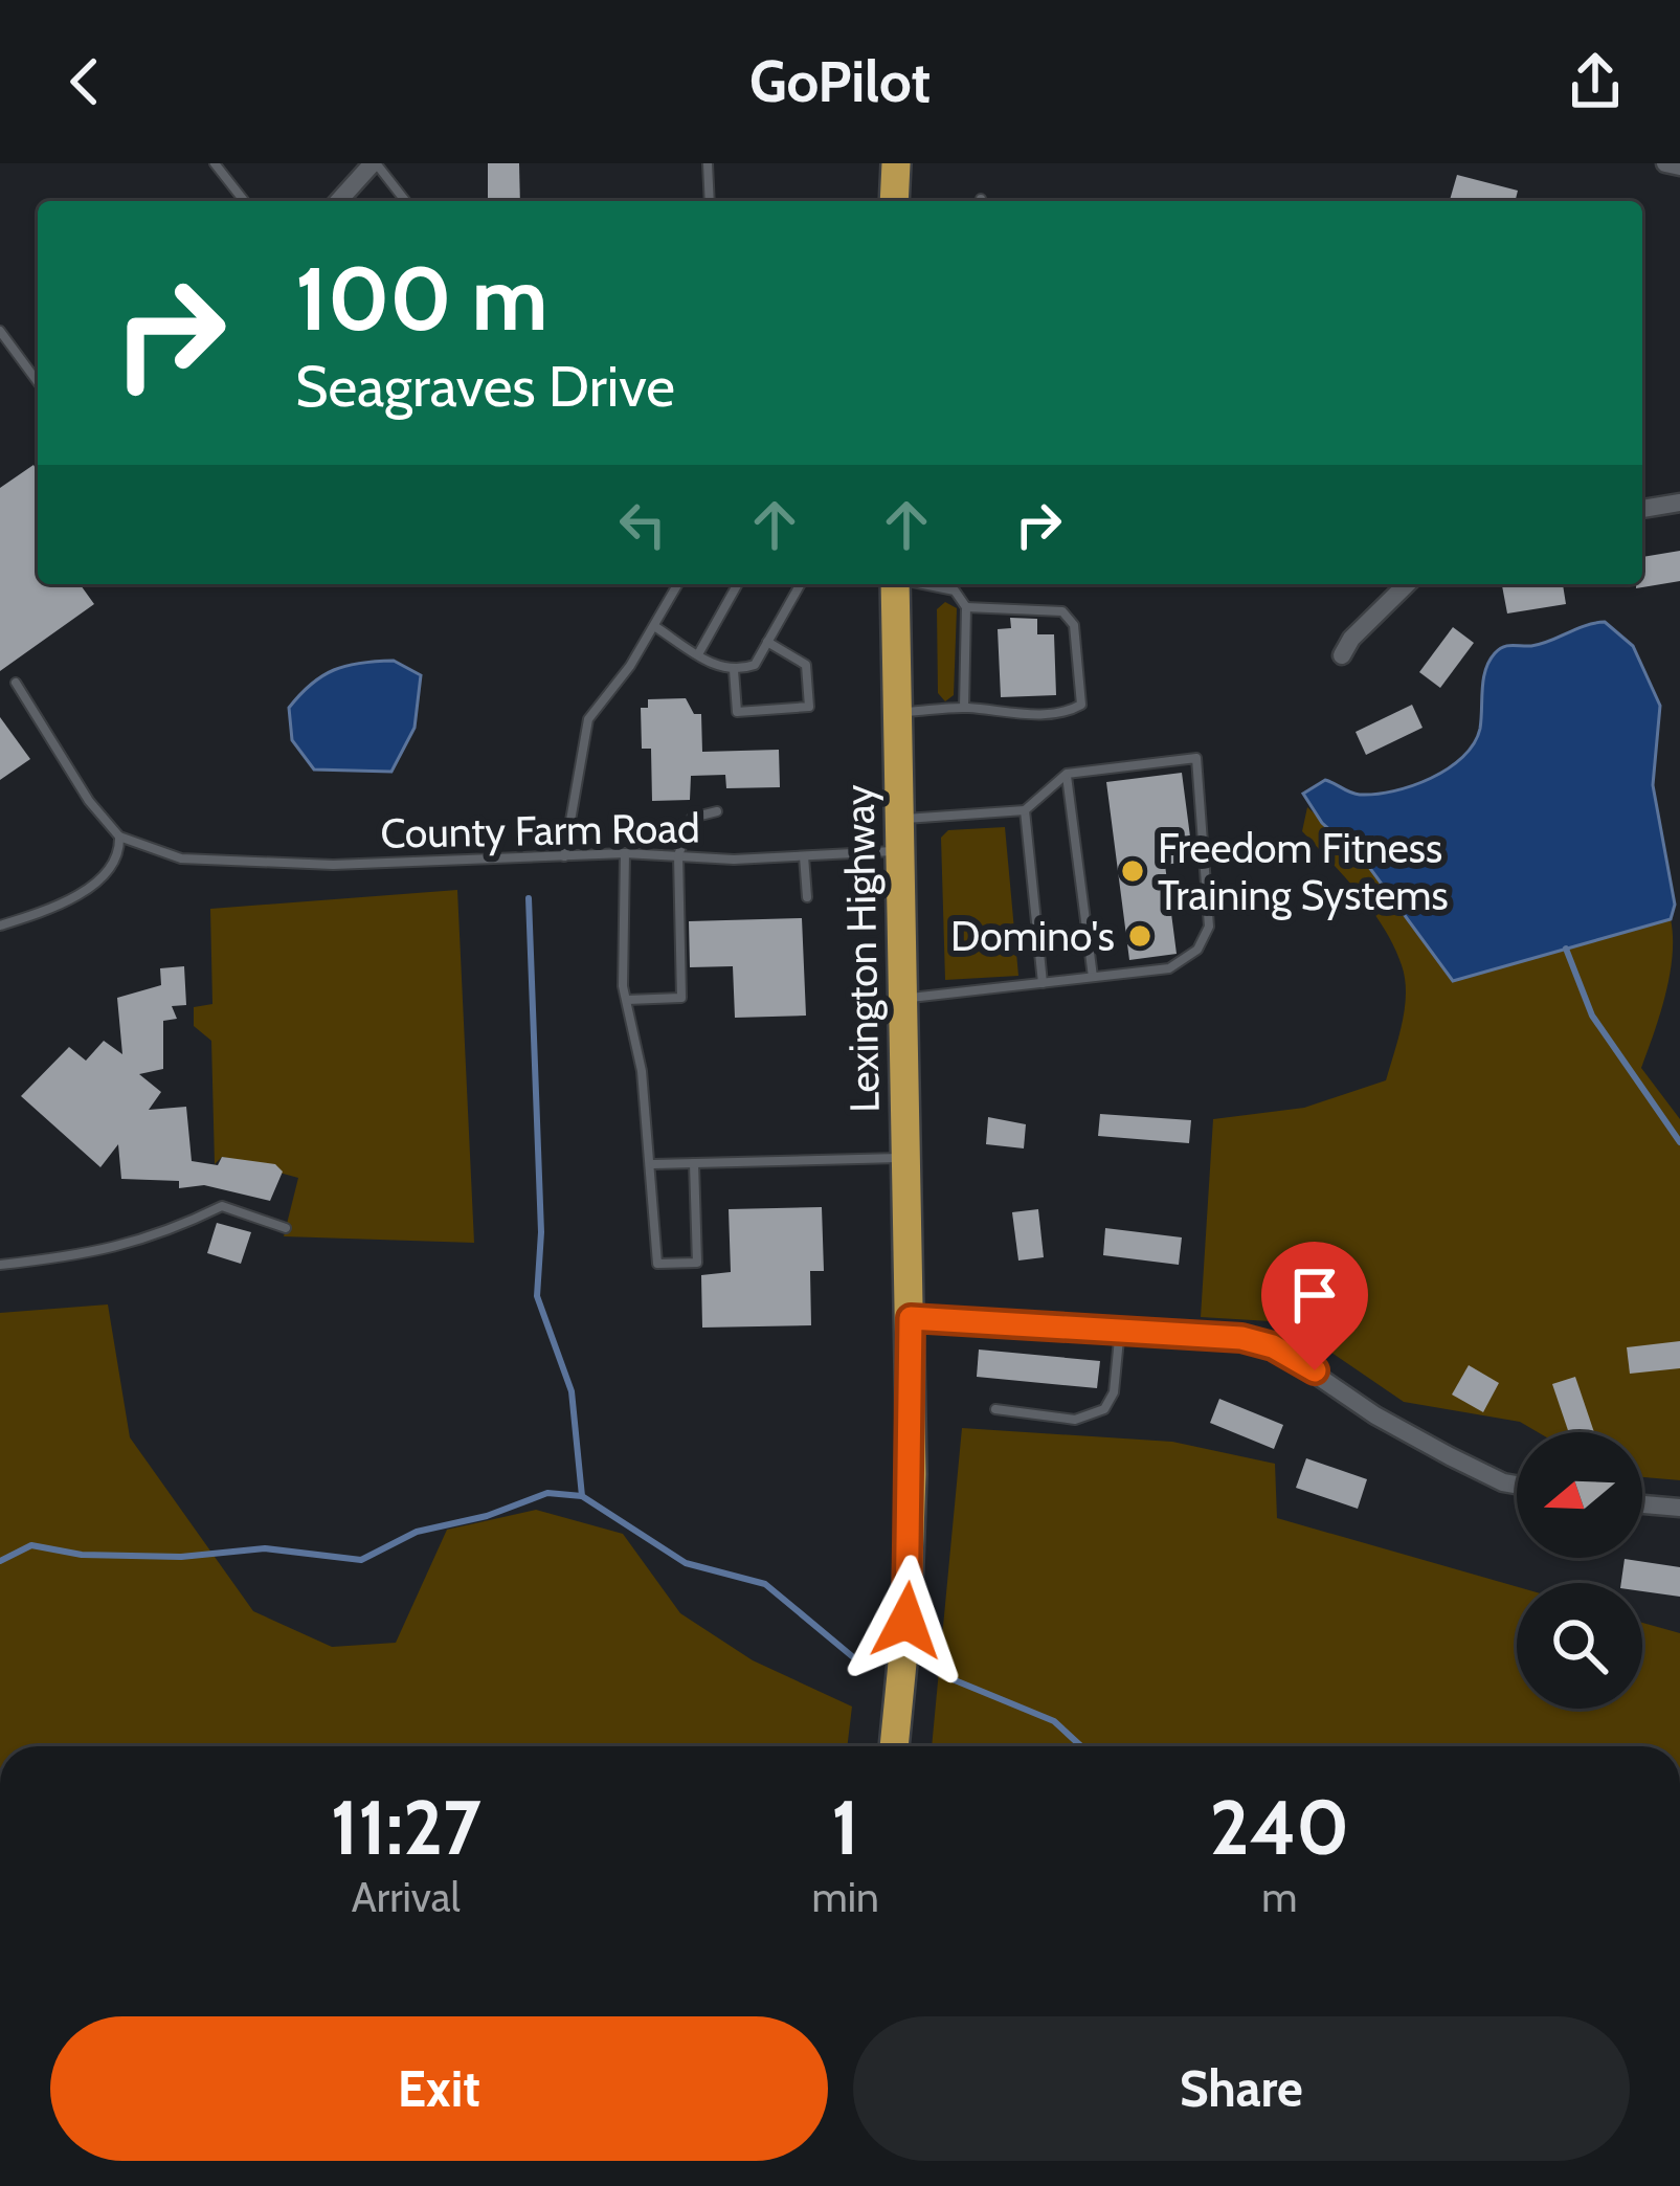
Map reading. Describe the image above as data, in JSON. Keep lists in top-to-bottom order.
{
  "streets": {
    "highway": ["Lexington Highway"],
    "lane": ["County Farm Road"]
  },
  "crossings": [
    ["County Farm Road", "Lexington Highway"]
  ],
  "places": ["Freedom Fitness Training Systems", "Domino's"],
  "north": "left",
  "page": {
    "header": "GoPilot",
    "turn": ["100 m", "Seagraves Drive"],
    "eta": [
      "11:27",
      "Arrival",
      "1",
      "min",
      "240",
      "m"
    ],
    "buttons": ["Exit", "Share"]
  }
}
